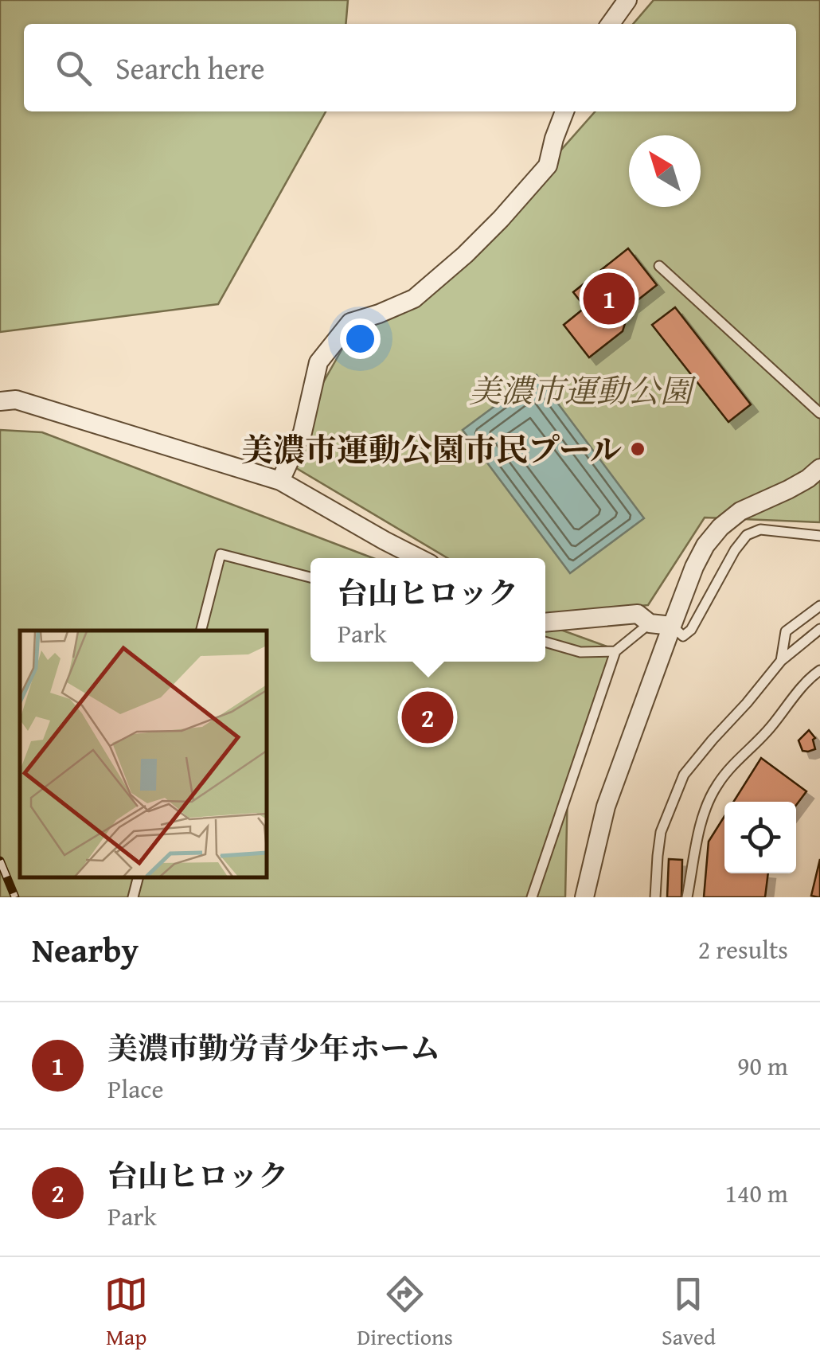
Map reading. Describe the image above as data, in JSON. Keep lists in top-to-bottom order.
{
  "parks": ["美濃市運動公園"],
  "places": ["美濃市運動公園市民プール"],
  "north": "top left",
  "page": {
    "search": "Search here",
    "pins": ["1", "2"],
    "popup": ["台山ヒロック", "Park"],
    "heading": ["Nearby", "2 results"],
    "list": [
      {
        "mark": "1",
        "name": "美濃市勤労青少年ホーム",
        "note": "Place",
        "value": "90 m"
      },
      {
        "mark": "2",
        "name": "台山ヒロック",
        "note": "Park",
        "value": "140 m"
      }
    ],
    "nav": ["Map", "Directions", "Saved"]
  }
}
